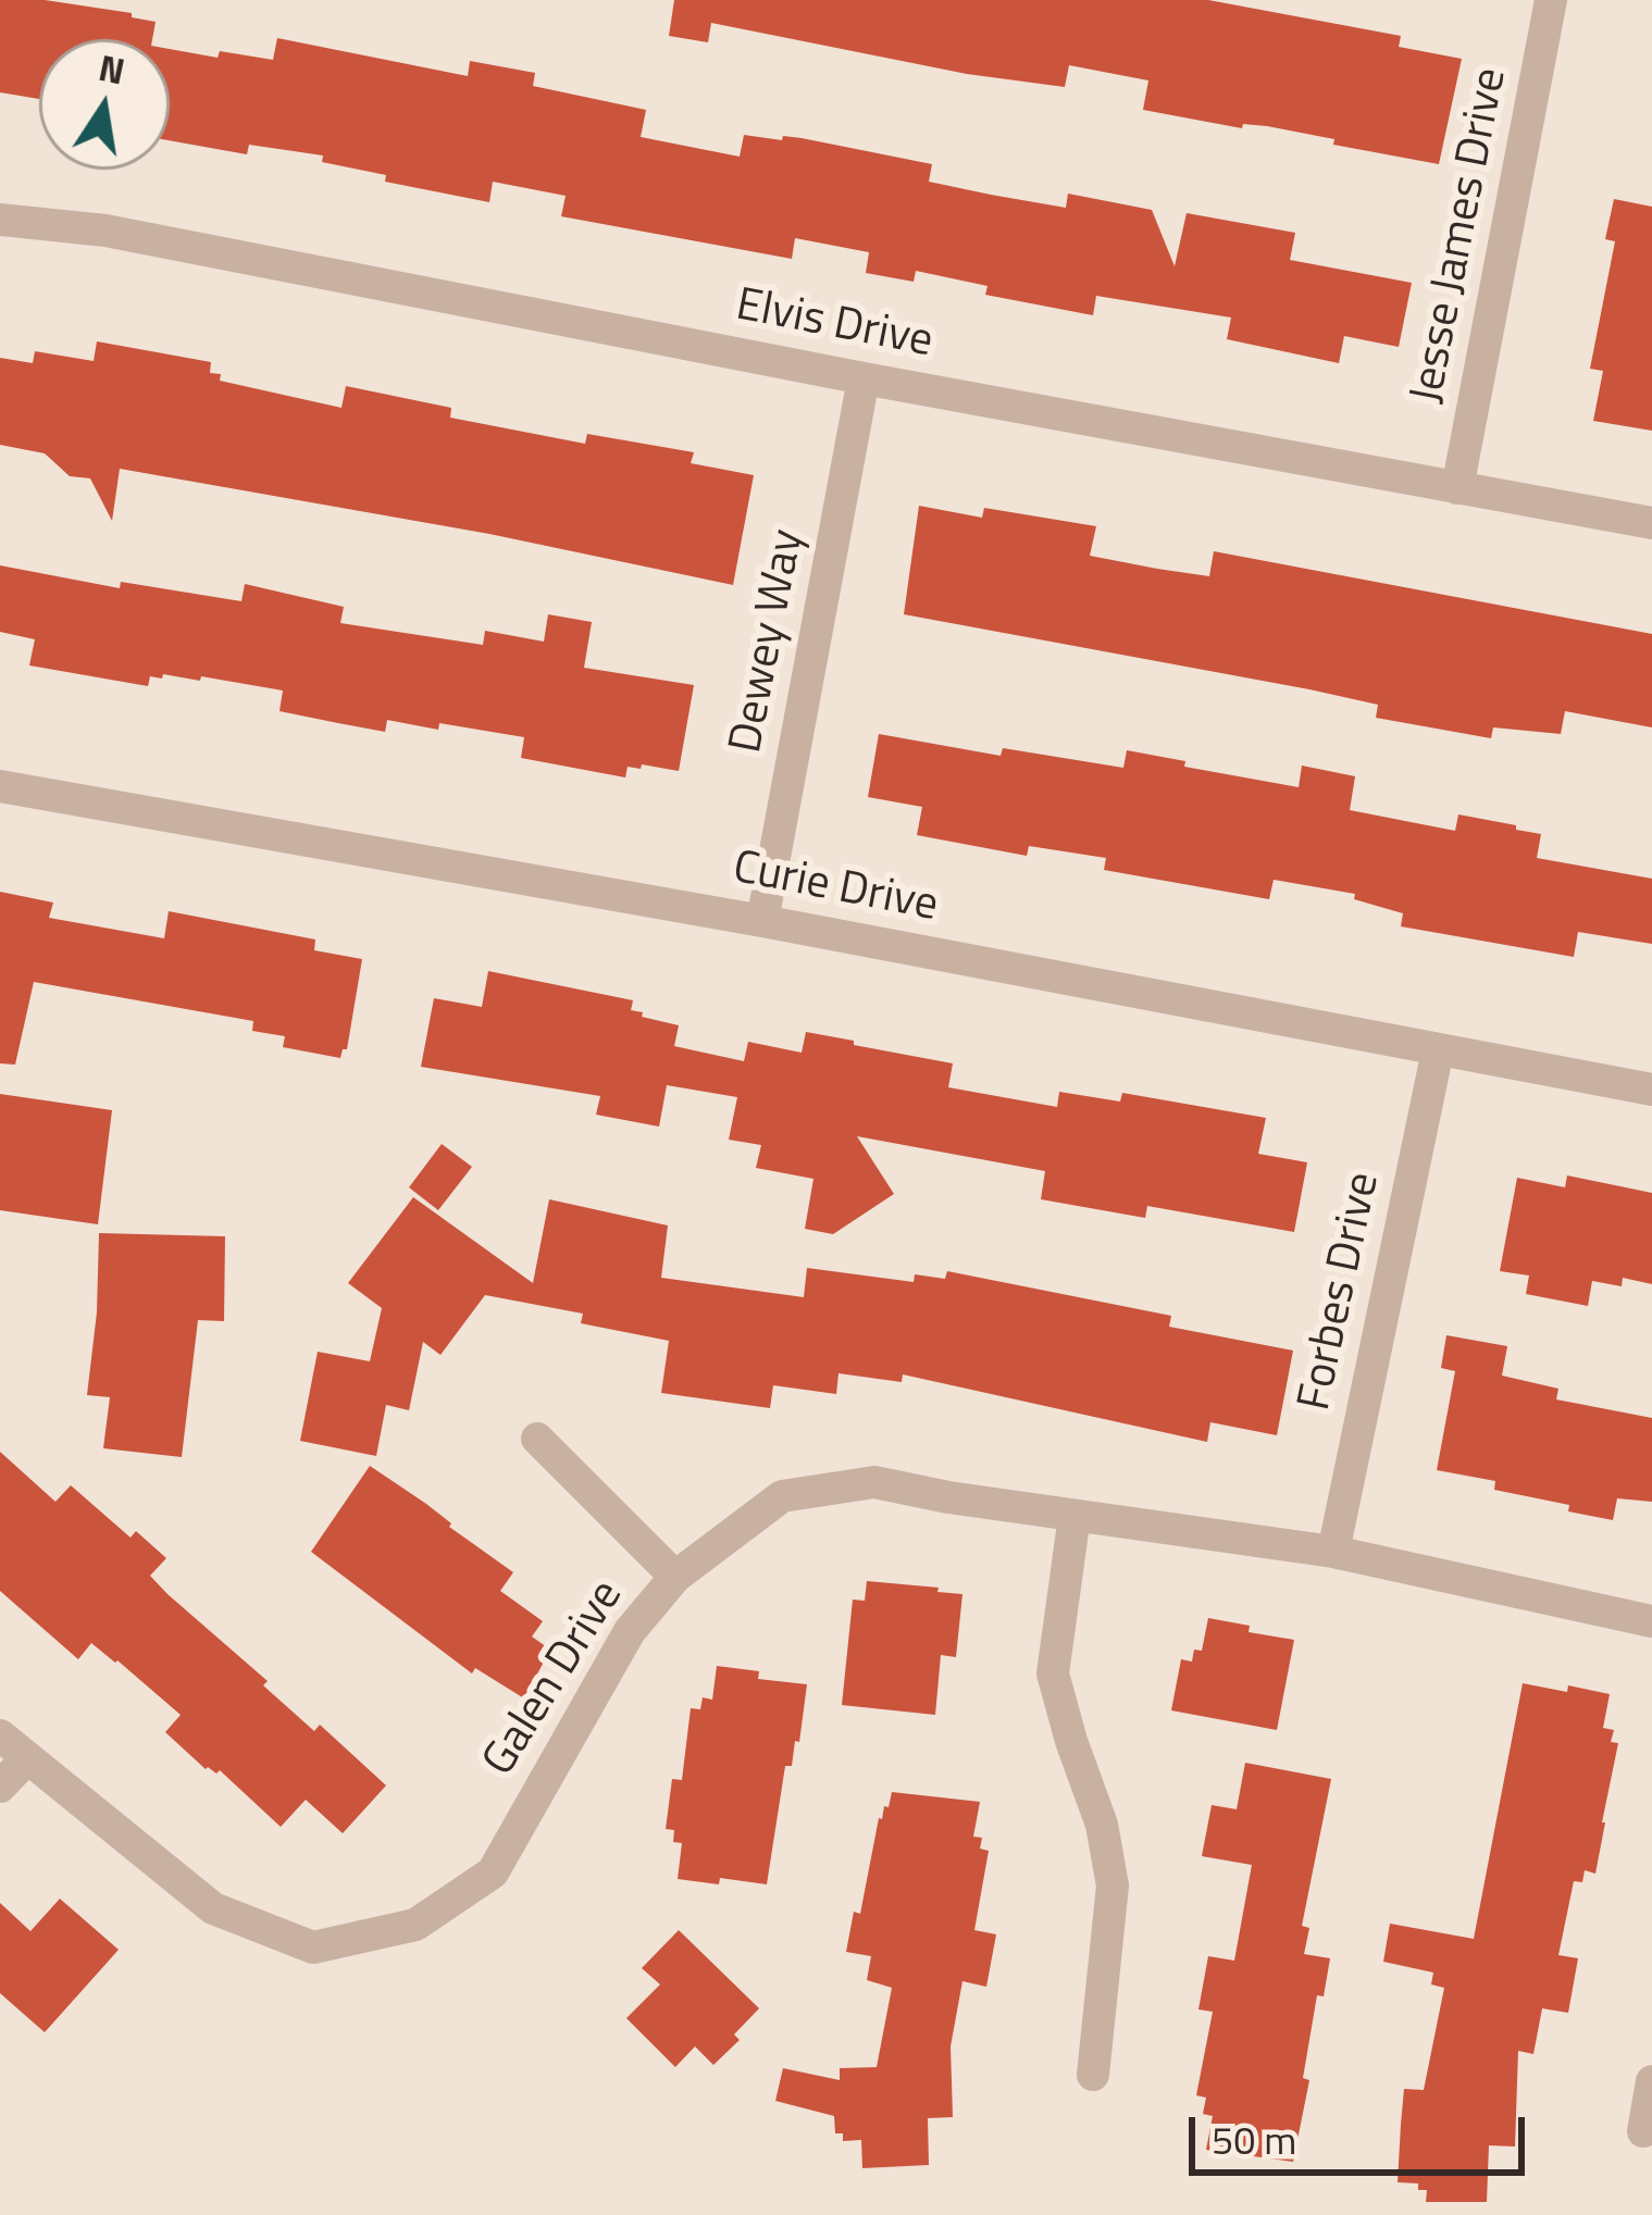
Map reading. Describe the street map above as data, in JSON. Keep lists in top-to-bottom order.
{
  "streets": {
    "street": [
      "Jesse James Drive",
      "Elvis Drive",
      "Dewey Way",
      "Curie Drive",
      "Forbes Drive",
      "Galen Drive"
    ]
  },
  "crossings": [
    ["Jesse James Drive", "Elvis Drive"],
    ["Elvis Drive", "Dewey Way"],
    ["Dewey Way", "Curie Drive"],
    ["Curie Drive", "Forbes Drive"],
    ["Forbes Drive", "Galen Drive"]
  ],
  "scale_bar": "50 m",
  "north": "top"
}
